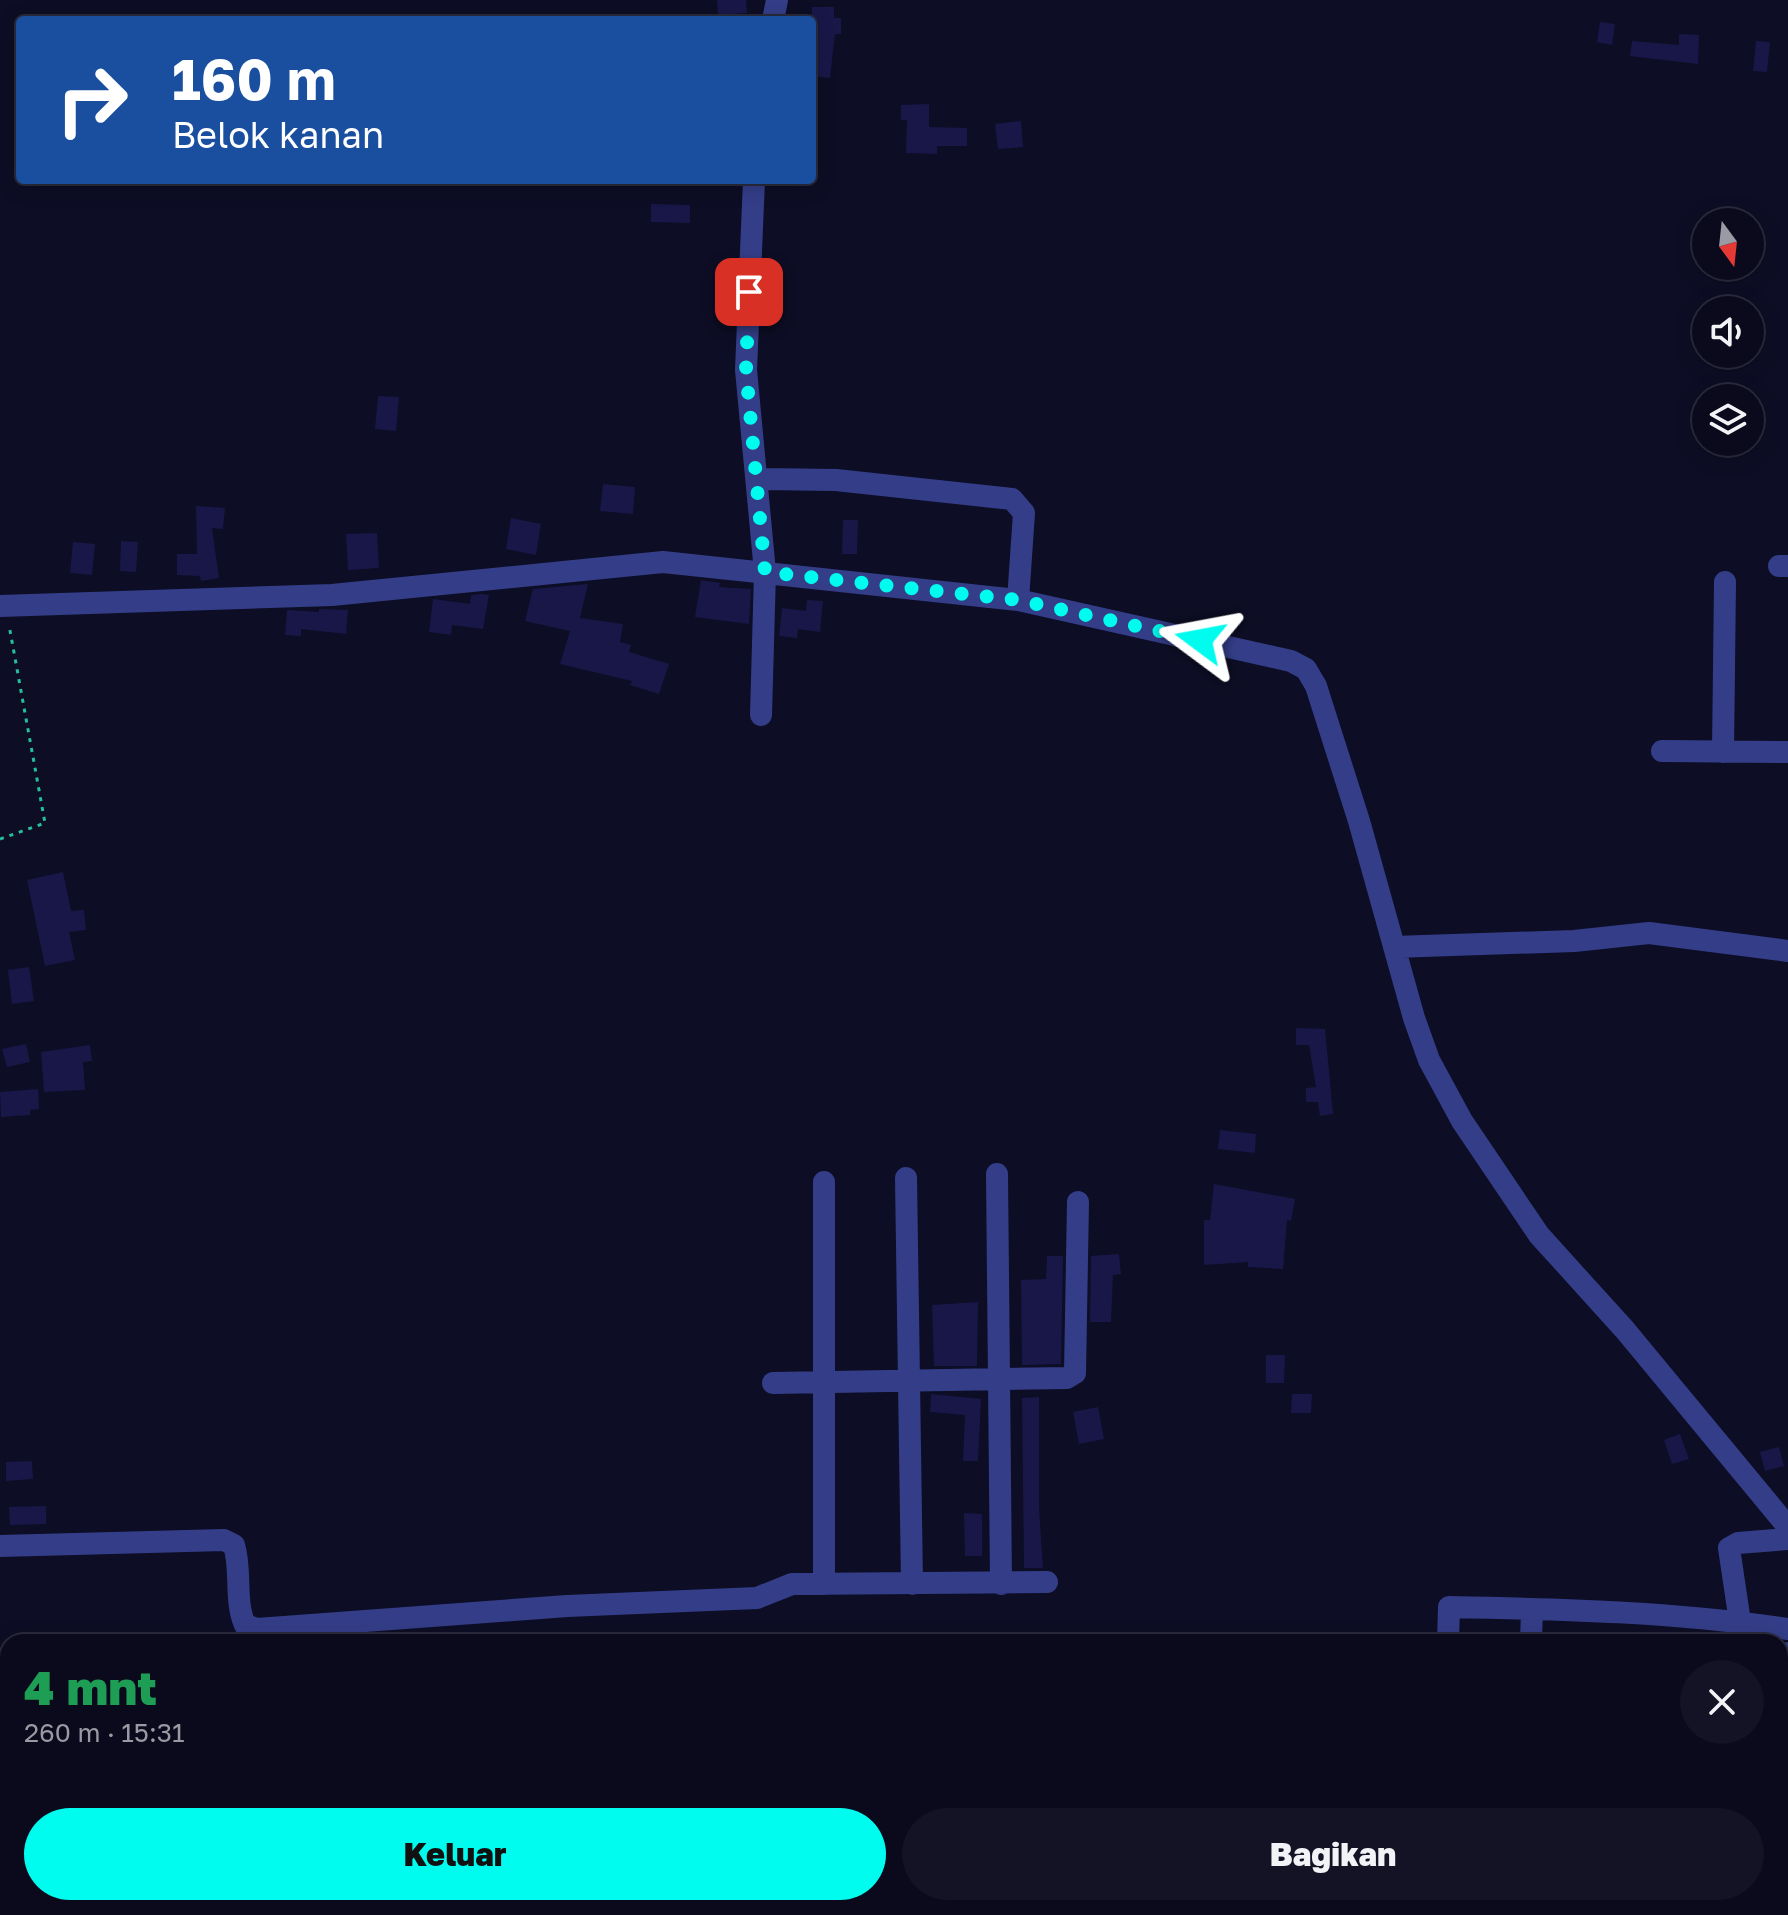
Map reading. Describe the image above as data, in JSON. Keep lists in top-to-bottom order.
{
  "north": "bottom",
  "page": {
    "turn": ["160 m", "Belok kanan"],
    "heading": ["4 mnt", "260 m · 15:31"],
    "buttons": ["Keluar", "Bagikan"]
  }
}
